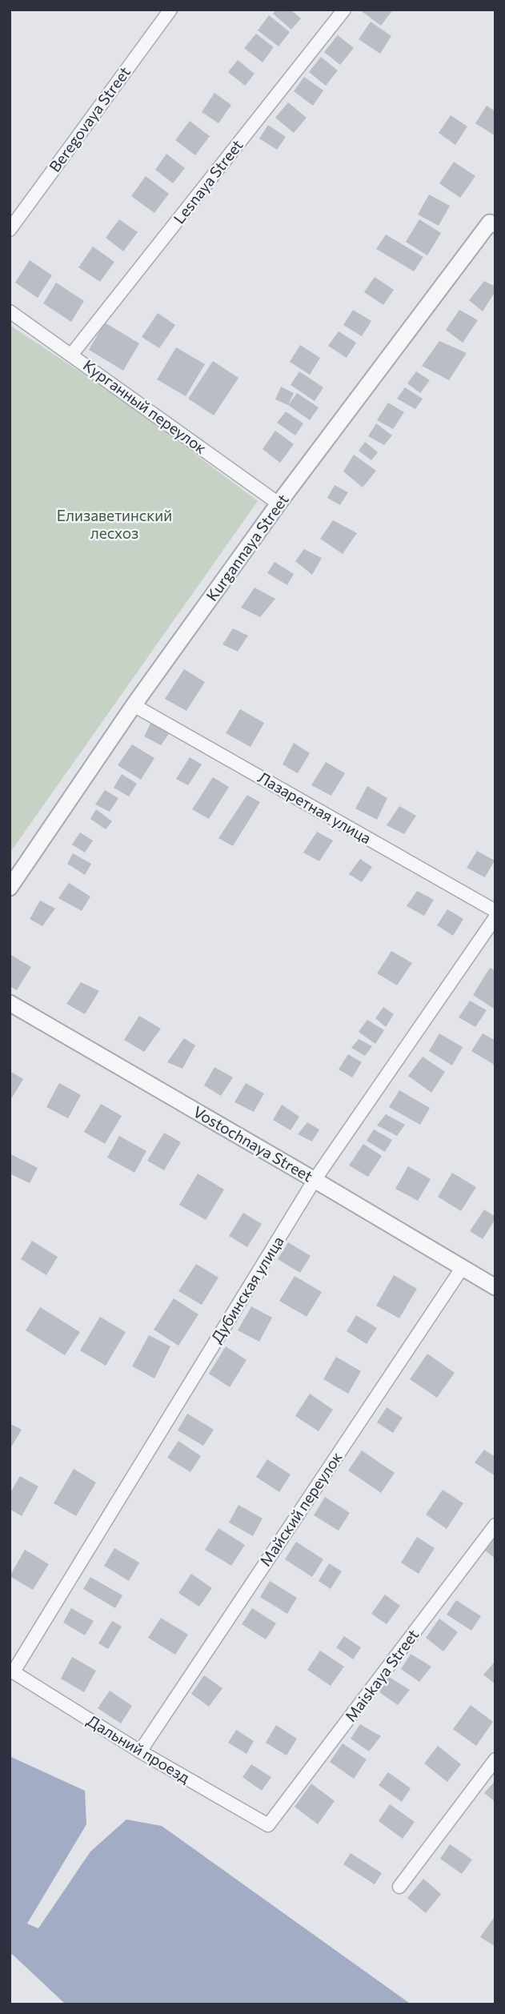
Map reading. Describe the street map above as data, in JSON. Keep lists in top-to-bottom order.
{
  "streets": {
    "street": [
      "Beregovaya Street",
      "Lesnaya Street",
      "Курганный переулок",
      "Kurgannaya Street",
      "Лазаретная улица",
      "Vostochnaya Street",
      "Дубинская улица",
      "Майский переулок",
      "Maiskaya Street",
      "Дальний проезд"
    ]
  },
  "crossings": [
    ["Lesnaya Street", "Курганный переулок"],
    ["Курганный переулок", "Kurgannaya Street"],
    ["Kurgannaya Street", "Лазаретная улица"],
    ["Vostochnaya Street", "Дубинская улица"],
    ["Vostochnaya Street", "Майский переулок"],
    ["Дубинская улица", "Дальний проезд"],
    ["Майский переулок", "Дальний проезд"],
    ["Maiskaya Street", "Дальний проезд"]
  ],
  "parks": ["Елизаветинский лесхоз"]
}
